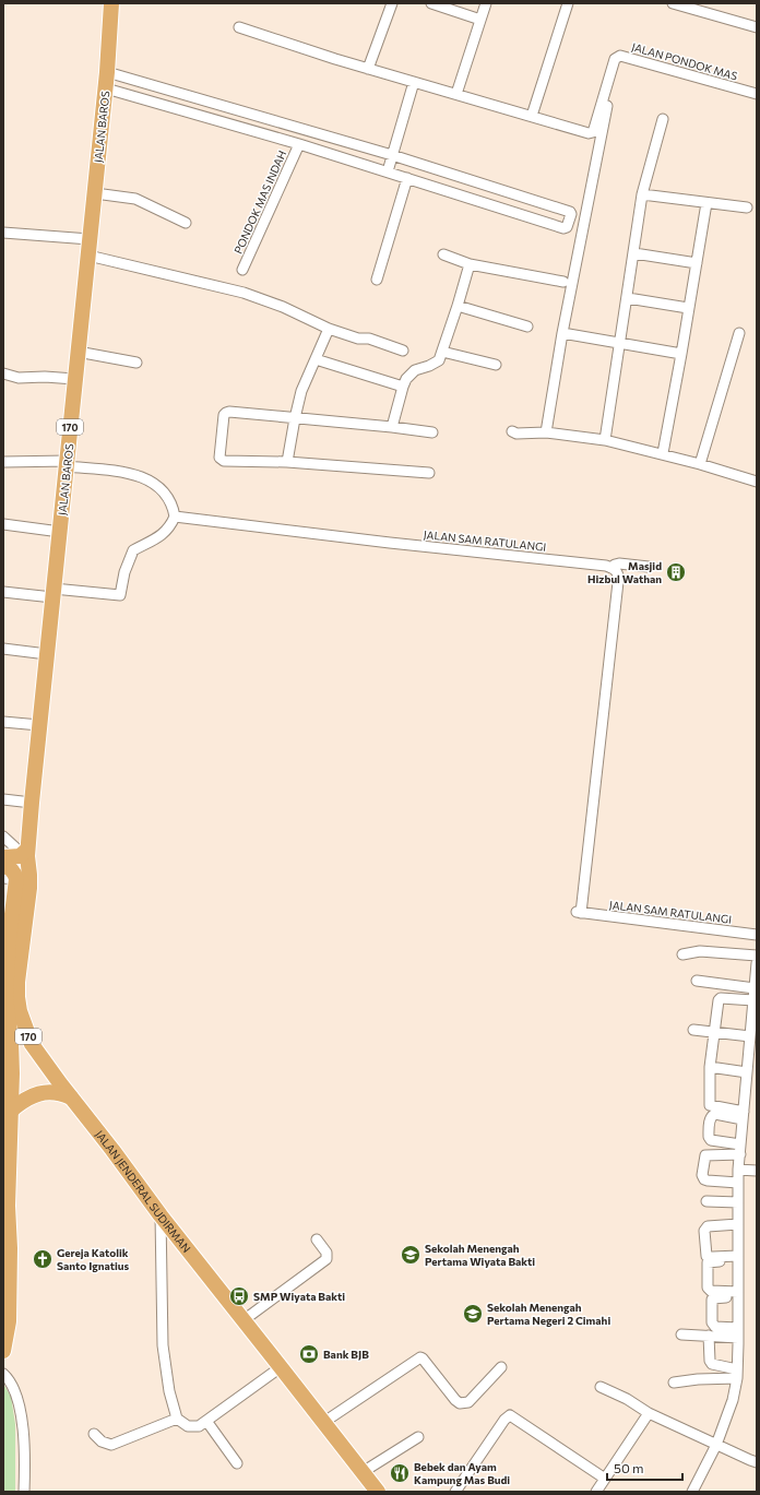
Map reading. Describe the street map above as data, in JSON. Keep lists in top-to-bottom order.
{
  "streets": {
    "main road": ["JALAN BAROS", "170", "JALAN JENDERAL SUDIRMAN"],
    "street": ["JALAN PONDOK MAS", "PONDOK MAS INDAH", "JALAN SAM RATULANGI"]
  },
  "crossings": [
    ["JALAN BAROS", "JALAN JENDERAL SUDIRMAN"]
  ],
  "places": {
    "building": ["Masjid Hizbul Wathan"],
    "school or university": ["Sekolah Menengah Pertama Wiyata Bakti", "Sekolah Menengah Pertama Negeri 2 Cimahi"],
    "church": ["Gereja Katolik Santo Ignatius"],
    "bus stop": ["SMP Wiyata Bakti"],
    "bank": ["Bank BJB"],
    "restaurant": ["Bebek dan Ayam Kampung Mas Budi"]
  },
  "scale_bar": "50 m"
}
